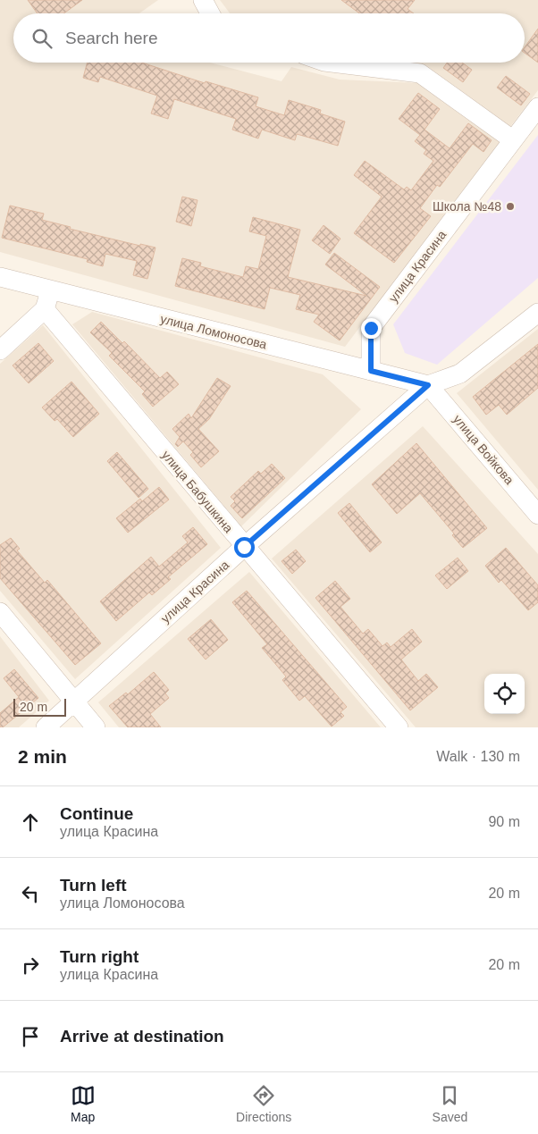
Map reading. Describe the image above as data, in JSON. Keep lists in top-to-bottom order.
{
  "streets": {
    "street": [
      "улица Красина",
      "улица Ломоносова",
      "улица Войкова",
      "улица Бабушкина"
    ]
  },
  "crossings": [
    ["улица Красина", "улица Ломоносова"],
    ["улица Красина", "улица Войкова"],
    ["улица Красина", "улица Бабушкина"],
    ["улица Ломоносова", "улица Войкова"]
  ],
  "places": ["Школа №48"],
  "scale_bar": "20 m",
  "page": {
    "search": "Search here",
    "scale": "20 m",
    "heading": ["2 min", "Walk · 130 m"],
    "list": [
      ["Continue", "улица Красина", "90 m"],
      ["Turn left", "улица Ломоносова", "20 m"],
      ["Turn right", "улица Красина", "20 m"],
      "Arrive at destination"
    ],
    "nav": ["Map", "Directions", "Saved"]
  }
}
